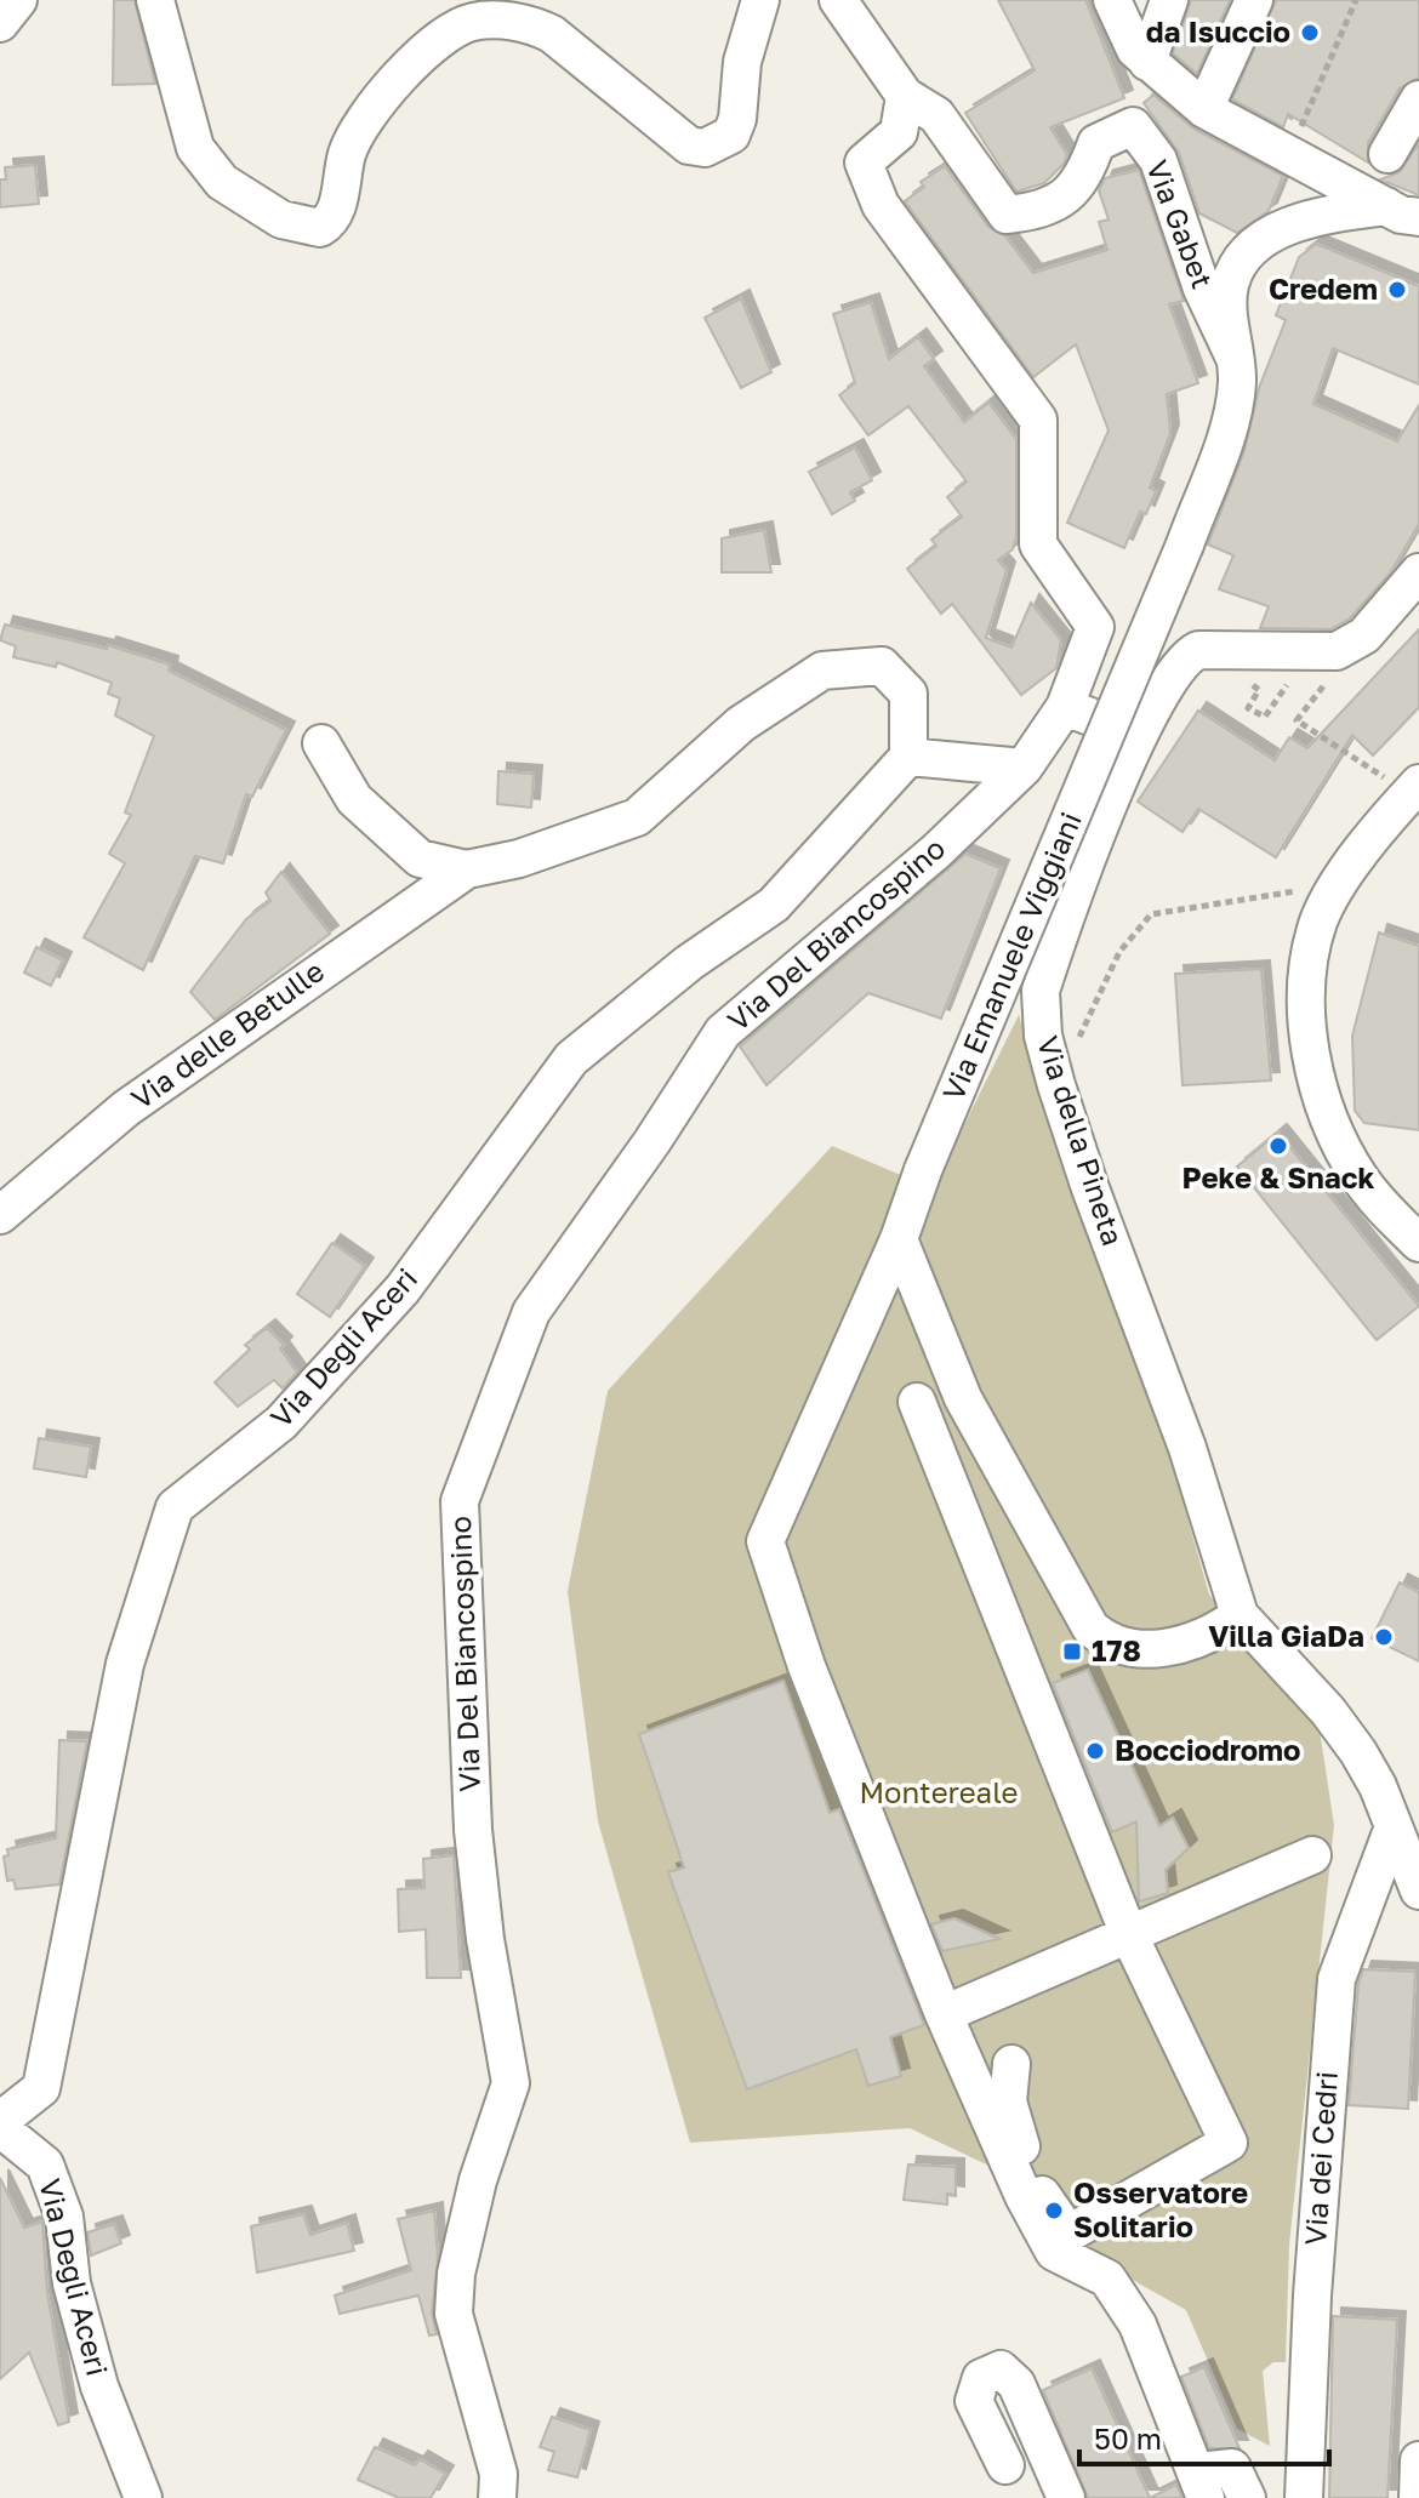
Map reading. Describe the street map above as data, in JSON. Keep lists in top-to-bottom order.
{
  "streets": {
    "street": [
      "Via Gabet",
      "Via Del Biancospino",
      "Via Emanuele Viggiani",
      "Via delle Betulle",
      "Via della Pineta",
      "Via Degli Aceri",
      "Via dei Cedri"
    ]
  },
  "crossings": [
    ["Via Gabet", "Via Del Biancospino"],
    ["Via Gabet", "Via Emanuele Viggiani"],
    ["Via delle Betulle", "Via Degli Aceri"]
  ],
  "parks": ["Montereale"],
  "places": {
    "other": [
      "da Isuccio",
      "Credem",
      "Peke & Snack",
      "Villa GiaDa",
      "Bocciodromo",
      "Osservatore Solitario"
    ],
    "transit": ["178"]
  },
  "scale_bar": "50 m"
}
